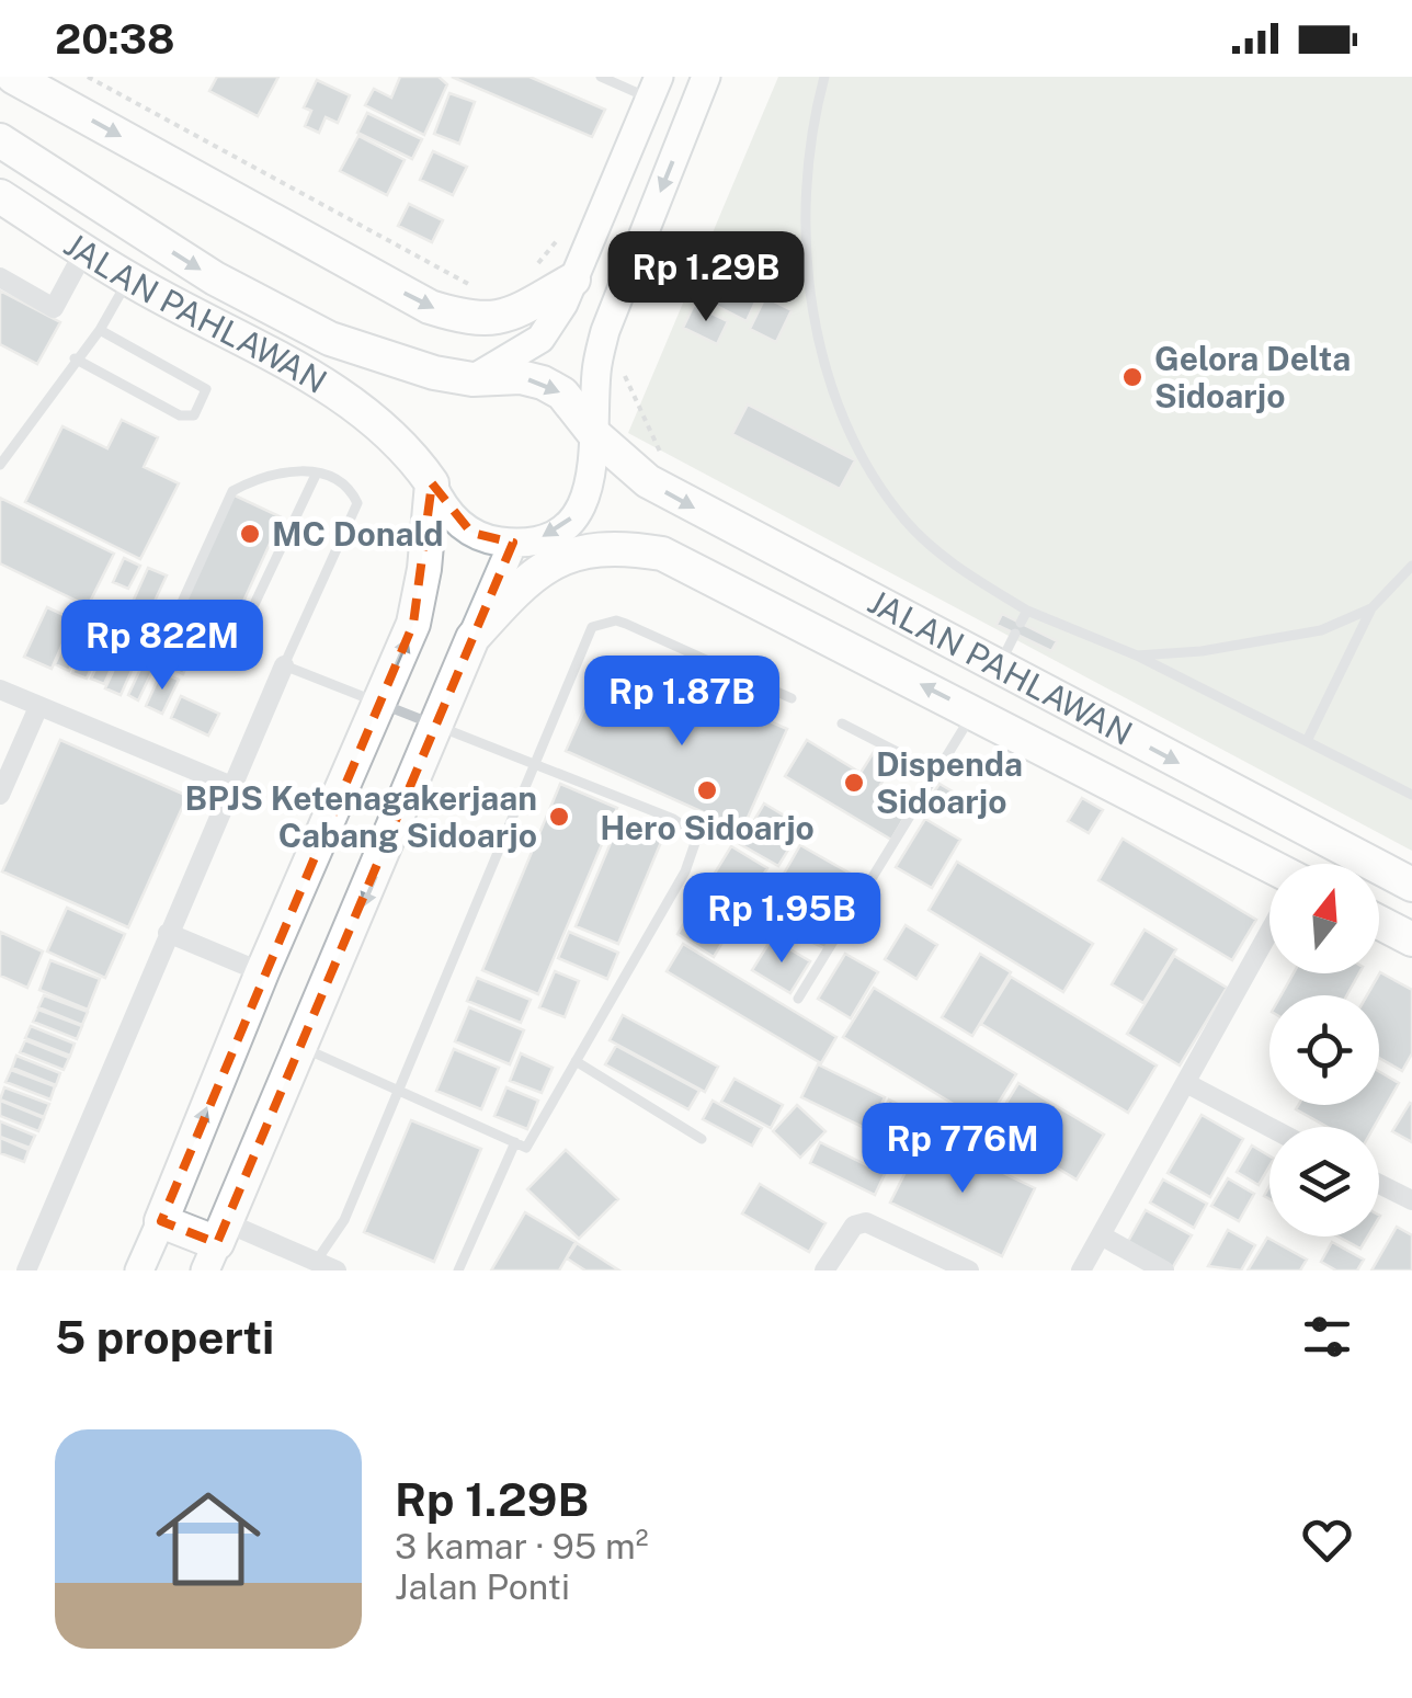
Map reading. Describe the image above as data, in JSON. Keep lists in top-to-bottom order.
{
  "streets": {
    "main road": ["JALAN PAHLAWAN"]
  },
  "places": [
    "Gelora Delta Sidoarjo",
    "MC Donald",
    "Dispenda Sidoarjo",
    "Hero Sidoarjo",
    "BPJS Ketenagakerjaan Cabang Sidoarjo"
  ],
  "north": "top",
  "page": {
    "status": "20:38",
    "price": [
      "Rp 1.29B",
      "Rp 822M",
      "Rp 1.87B",
      "Rp 1.95B",
      "Rp 776M"
    ],
    "heading": "5 properti",
    "list": [
      {
        "name": "Rp 1.29B",
        "note": "3 kamar · 95 m² · Jalan Ponti"
      }
    ]
  }
}
